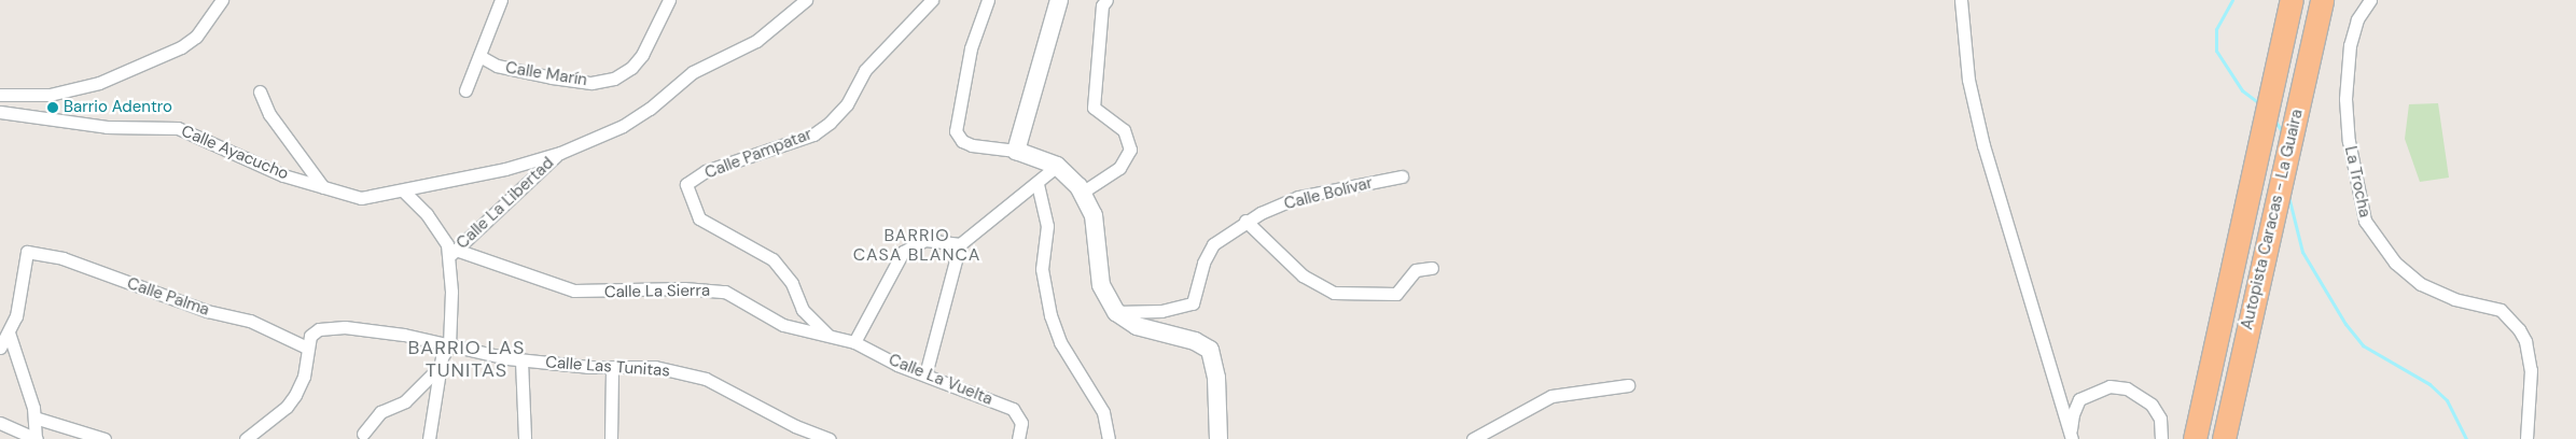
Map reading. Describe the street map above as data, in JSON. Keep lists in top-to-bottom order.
{
  "streets": {
    "highway": ["Autopista Caracas - La Guaira"],
    "street": [
      "Calle Marín",
      "Calle Ayacucho",
      "Calle Pampatar",
      "La Trocha",
      "Calle Bolívar",
      "Calle La Libertad",
      "Calle La Sierra",
      "Calle Palma",
      "Calle Las Tunitas",
      "Calle La Vuelta"
    ]
  },
  "crossings": [
    ["Calle Ayacucho", "Calle La Libertad"],
    ["Calle Pampatar", "Calle La Sierra"],
    ["Calle La Libertad", "Calle La Sierra"],
    ["Calle La Sierra", "Calle La Vuelta"],
    ["Calle Palma", "Calle Las Tunitas"]
  ],
  "districts": ["BARRIO CASA BLANCA", "BARRIO LAS TUNITAS"],
  "places": ["Barrio Adentro"]
}
